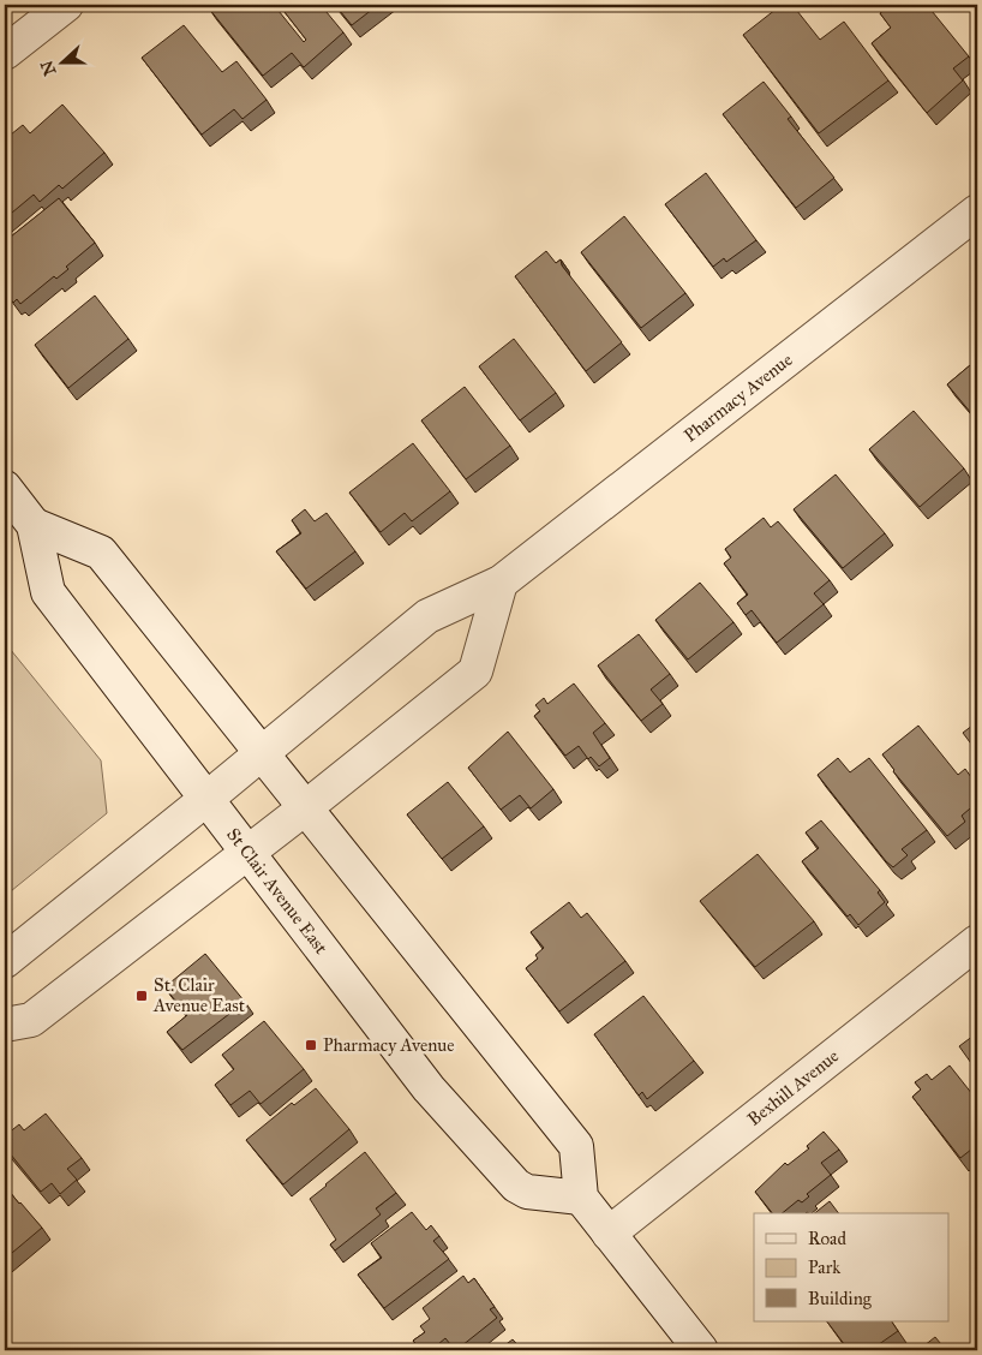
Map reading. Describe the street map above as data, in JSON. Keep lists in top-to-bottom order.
{
  "streets": {
    "street": ["Pharmacy Avenue", "St Clair Avenue East", "Bexhill Avenue"]
  },
  "crossings": [
    ["Pharmacy Avenue", "St Clair Avenue East"]
  ],
  "places": {
    "transit": ["St. Clair Avenue East", "Pharmacy Avenue"]
  },
  "legend": ["Road", "Park", "Building"],
  "north": "left"
}
